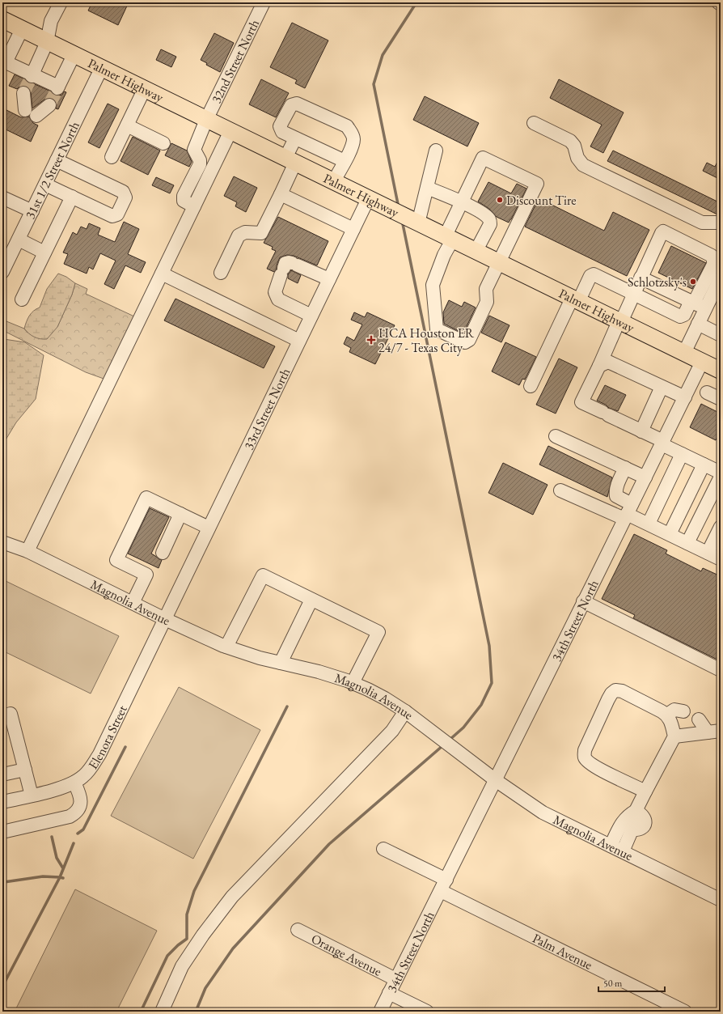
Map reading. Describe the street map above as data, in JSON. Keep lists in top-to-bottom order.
{
  "streets": {
    "main road": ["Palmer Highway"],
    "street": [
      "32nd Street North",
      "31st 1/2 Street North",
      "33rd Street North",
      "Magnolia Avenue",
      "34th Street North",
      "Elenora Street",
      "Palm Avenue",
      "Orange Avenue"
    ]
  },
  "crossings": [
    ["32nd Street North", "Palmer Highway"],
    ["Palmer Highway", "31st 1/2 Street North"],
    ["Palmer Highway", "33rd Street North"],
    ["Palmer Highway", "34th Street North"],
    ["33rd Street North", "Magnolia Avenue"],
    ["33rd Street North", "Elenora Street"],
    ["Magnolia Avenue", "34th Street North"],
    ["Magnolia Avenue", "Elenora Street"],
    ["34th Street North", "Palm Avenue"],
    ["34th Street North", "Orange Avenue"]
  ],
  "places": {
    "other": ["Discount Tire", "Schlotzsky's"],
    "health": ["HCA Houston ER 24/7 - Texas City"]
  },
  "scale_bar": "50 m"
}
